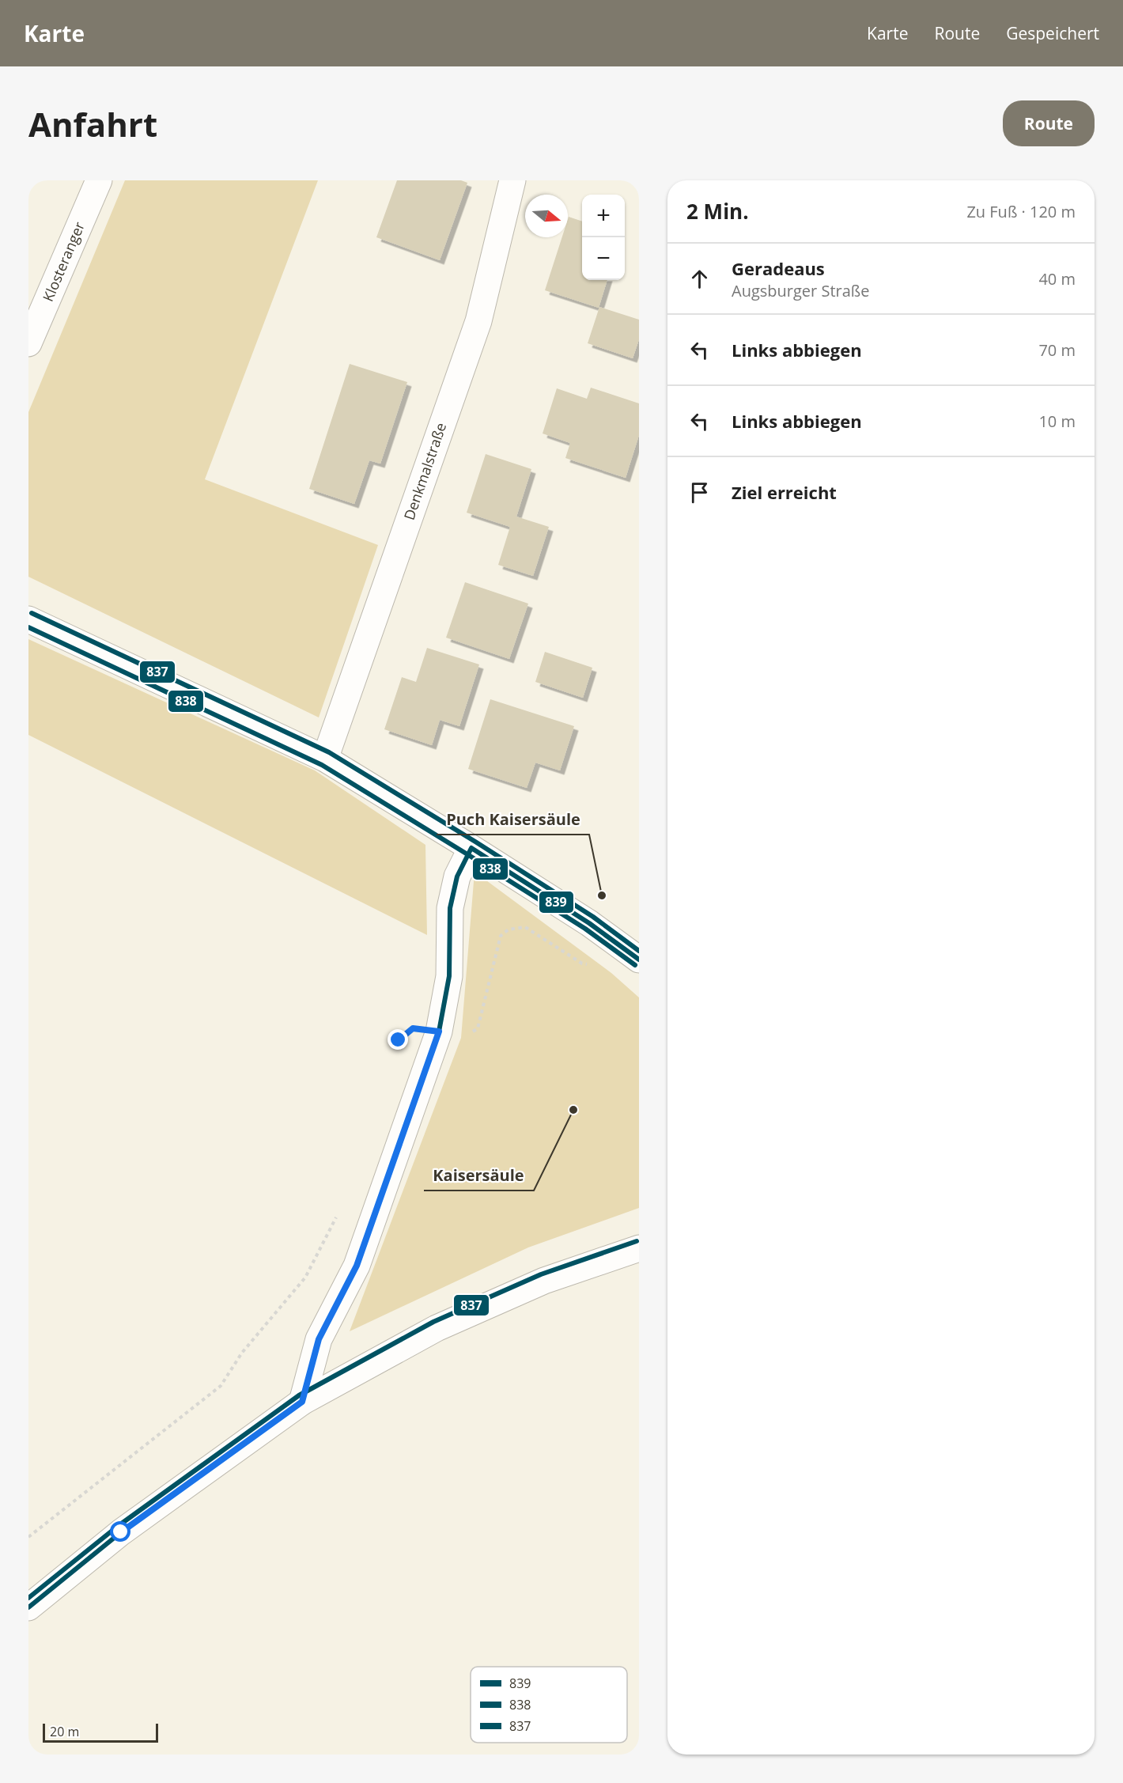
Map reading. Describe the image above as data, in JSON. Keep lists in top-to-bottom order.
{
  "streets": {
    "street": ["Klosteranger", "Denkmalstraße"]
  },
  "places": ["Puch Kaisersäule", "Kaisersäule"],
  "lines": ["transit line 837", "transit line 838", "transit line 839"],
  "legend": ["839", "838", "837"],
  "scale_bar": "20 m",
  "north": "right",
  "page": {
    "header": "Karte",
    "nav": ["Karte", "Route", "Gespeichert"],
    "buttons": "Route",
    "title": "Anfahrt",
    "heading": ["2 Min.", "Zu Fuß · 120 m"],
    "map_buttons": ["+", "−"],
    "list": [
      ["Geradeaus", "Augsburger Straße", "40 m"],
      ["Links abbiegen", "70 m"],
      ["Links abbiegen", "10 m"],
      "Ziel erreicht"
    ],
    "scale": "20 m"
  }
}
